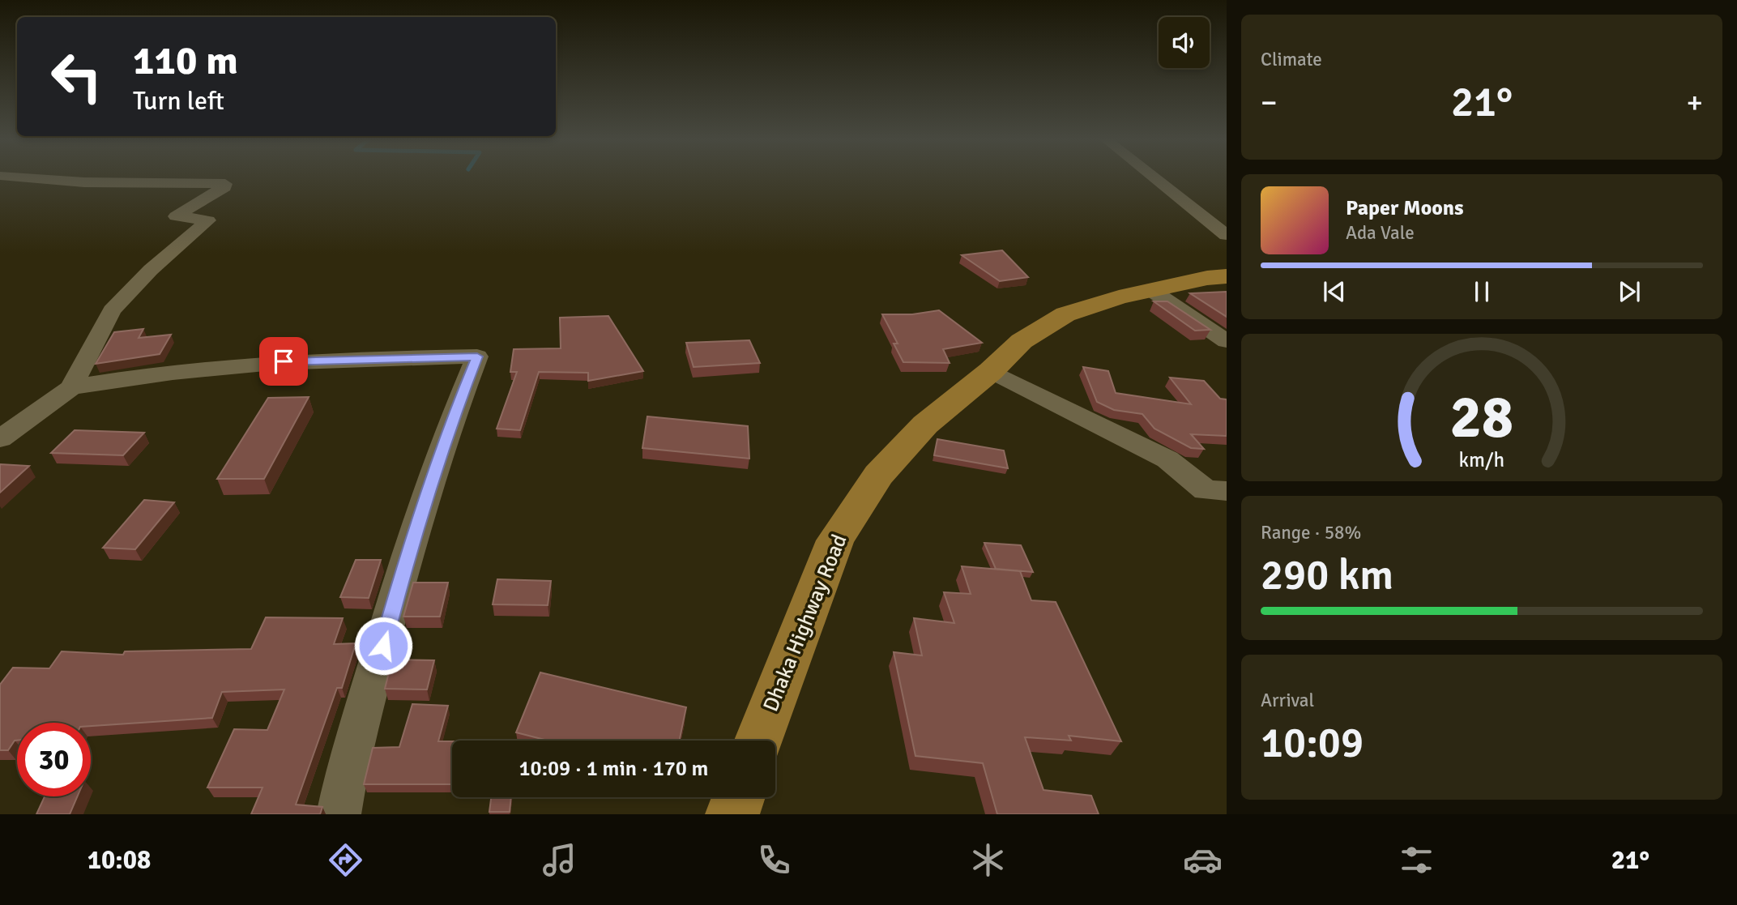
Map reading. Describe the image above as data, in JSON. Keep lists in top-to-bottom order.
{
  "streets": {
    "main road": ["Dhaka Highway Road"]
  },
  "page": {
    "tile": [
      "Climate",
      ["Range · 58%", "290 km"],
      ["Arrival", "10:09"]
    ],
    "turn": ["110 m", "Turn left"],
    "heat": ["−", "21°", "+"],
    "song": ["Paper Moons", "Ada Vale"],
    "limit": "30",
    "trip": "10:09 · 1 min · 170 m",
    "tabs": ["10:08", "21°"],
    "gauge": ["28", "km/h"]
  }
}
